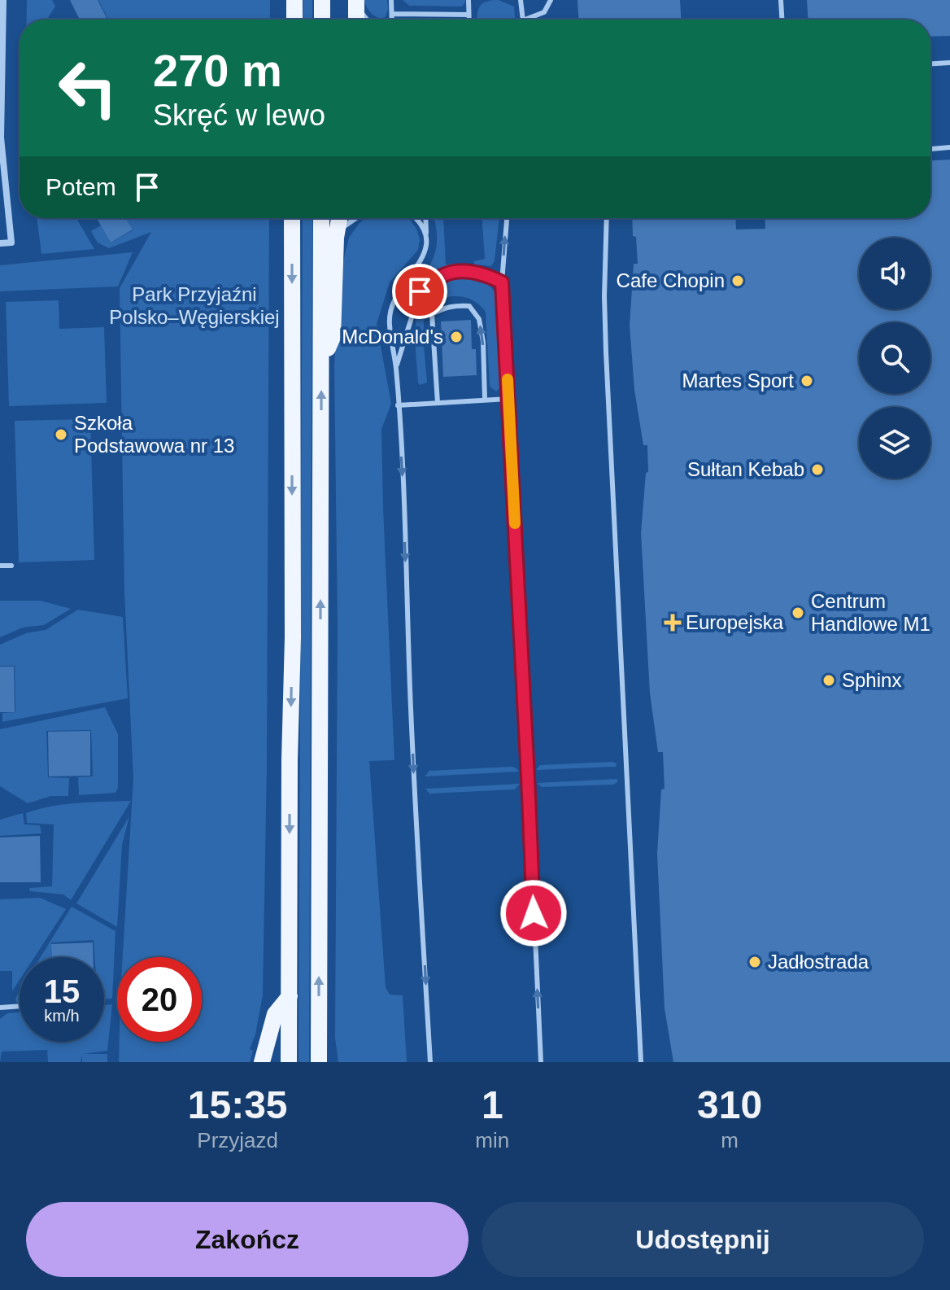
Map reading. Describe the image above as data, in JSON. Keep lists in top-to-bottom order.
{
  "parks": ["Park Przyjaźni Polsko–Węgierskiej"],
  "places": {
    "other": [
      "Cafe Chopin",
      "McDonald's",
      "Martes Sport",
      "Szkoła Podstawowa nr 13",
      "Sułtan Kebab",
      "Centrum Handlowe M1",
      "Sphinx",
      "Jadłostrada"
    ],
    "health": ["Europejska"]
  },
  "page": {
    "turn": ["270 m", "Skręć w lewo"],
    "then": "Potem",
    "speed": "15 km/h",
    "limit": "20",
    "eta": [
      "15:35",
      "Przyjazd",
      "1",
      "min",
      "310",
      "m"
    ],
    "buttons": ["Zakończ", "Udostępnij"]
  }
}
